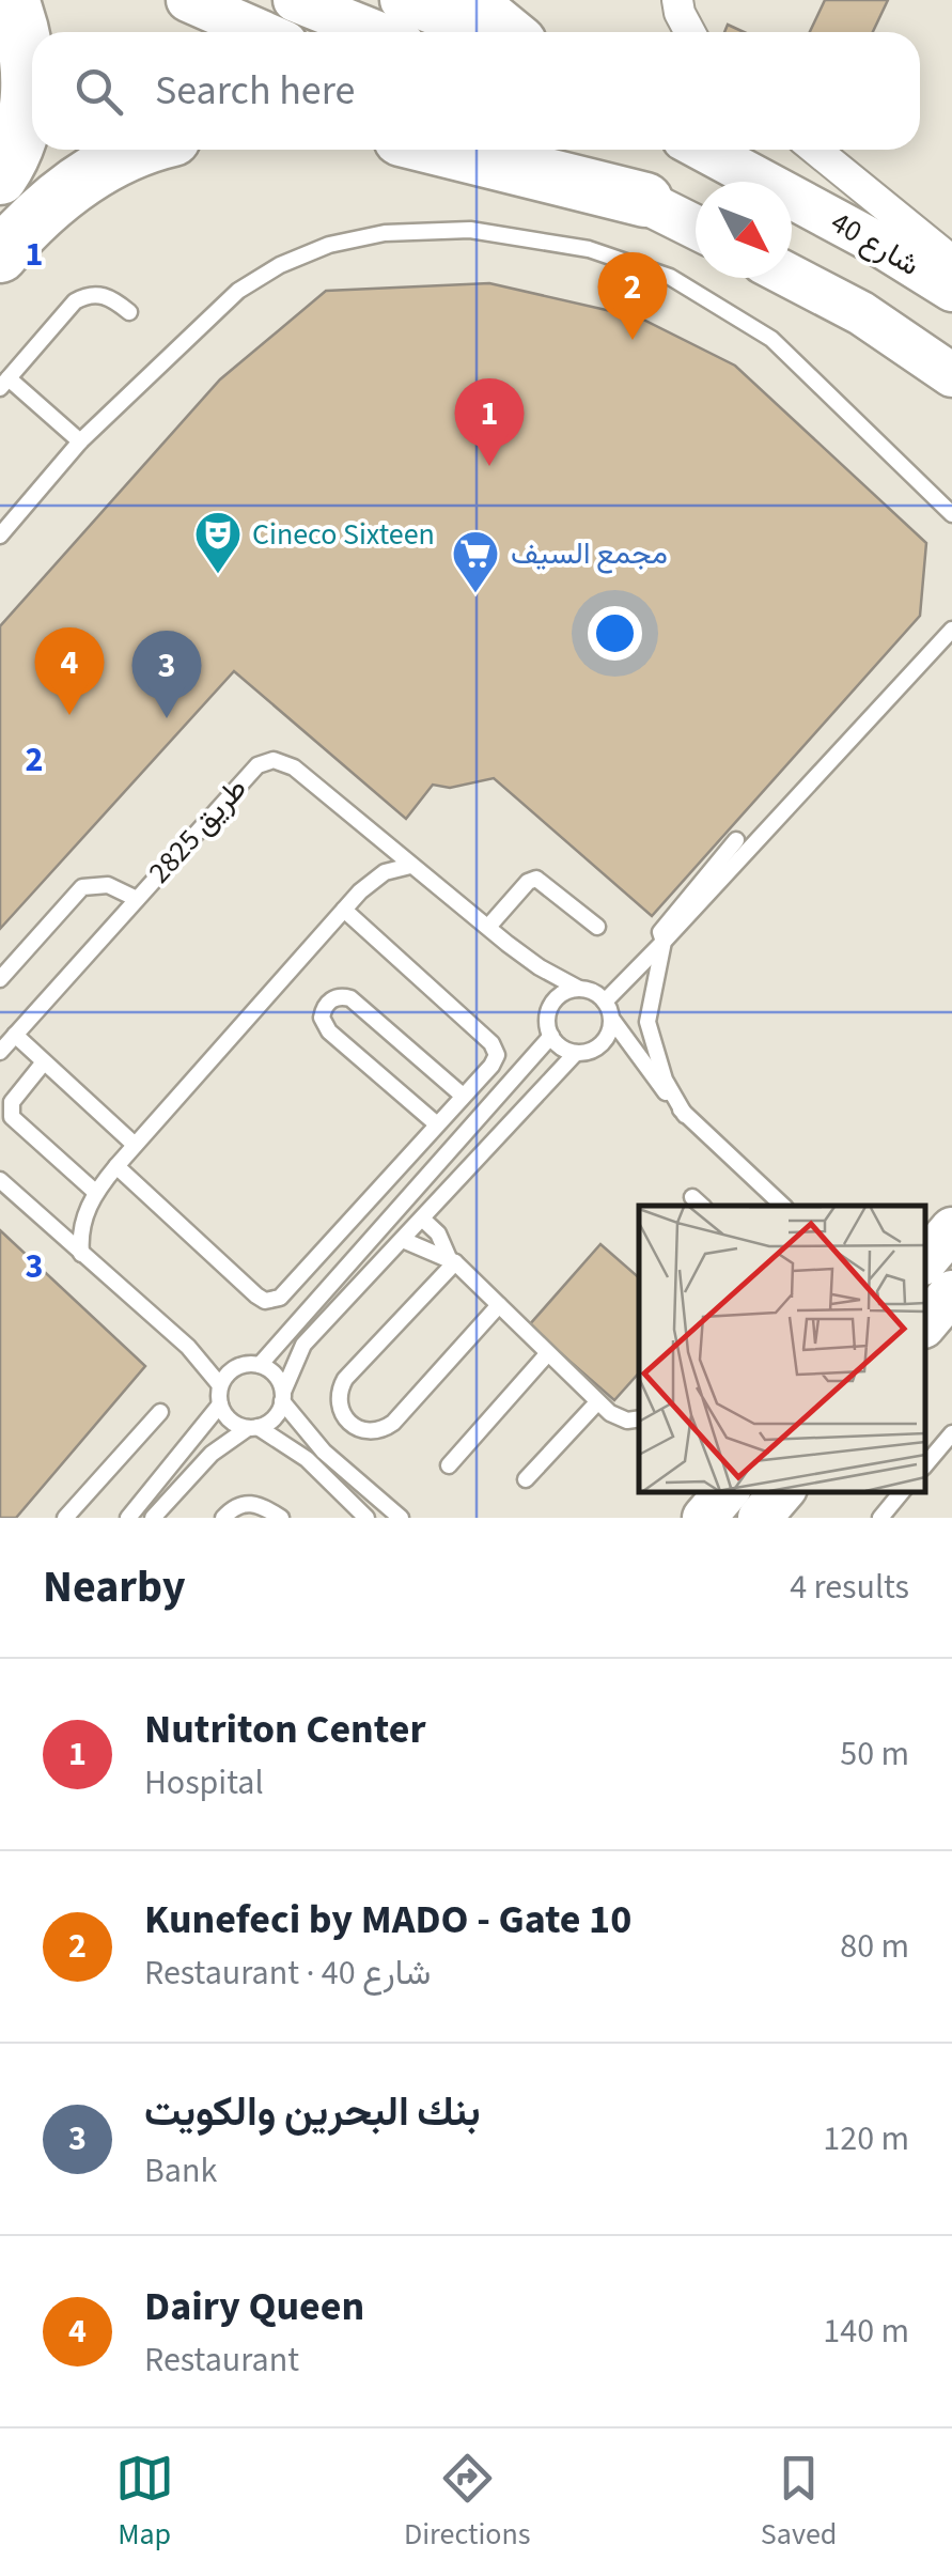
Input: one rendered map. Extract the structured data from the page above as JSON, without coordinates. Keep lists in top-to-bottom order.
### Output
{
  "streets": {
    "main road": ["شارع 40"],
    "lane": ["طريق 2825"]
  },
  "places": {
    "theatre": ["Cineco Sixteen"],
    "supermarket": ["مجمع السيف"]
  },
  "north": "bottom right",
  "page": {
    "search": "Search here",
    "pins": [
      "2",
      "1",
      "4",
      "3"
    ],
    "heading": ["Nearby", "4 results"],
    "list": [
      {
        "mark": "1",
        "name": "Nutriton Center",
        "note": "Hospital",
        "value": "50 m"
      },
      {
        "mark": "2",
        "name": "Kunefeci by MADO - Gate 10",
        "note": "Restaurant · شارع 40",
        "value": "80 m"
      },
      {
        "mark": "3",
        "name": "بنك البحرين والكويت",
        "note": "Bank",
        "value": "120 m"
      },
      {
        "mark": "4",
        "name": "Dairy Queen",
        "note": "Restaurant",
        "value": "140 m"
      }
    ],
    "nav": ["Map", "Directions", "Saved"]
  },
  "grid": {
    "rows": ["1", "2", "3"]
  }
}
